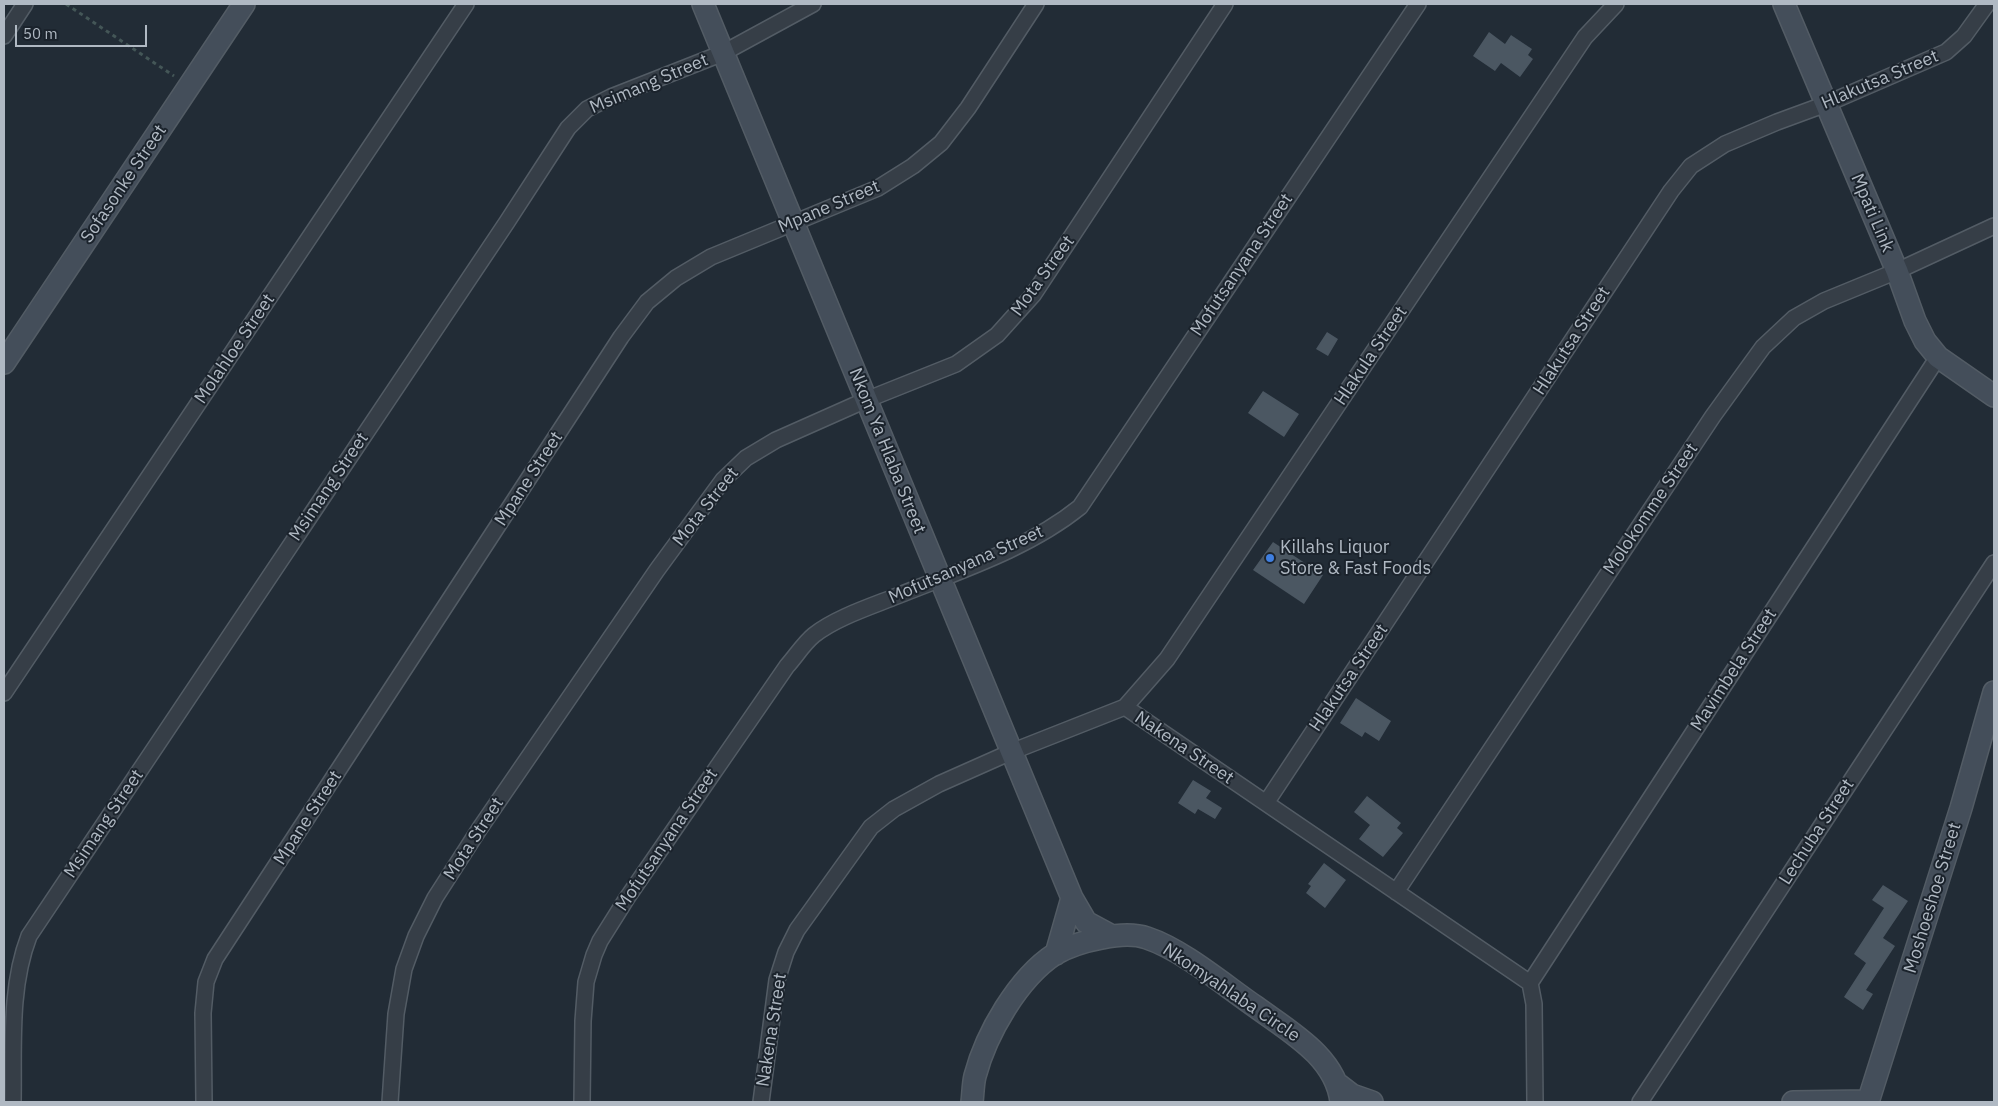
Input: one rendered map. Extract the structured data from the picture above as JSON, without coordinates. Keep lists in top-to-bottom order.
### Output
{
  "streets": {
    "street": [
      "Hlakutsa Street",
      "Msimang Street",
      "Sofasonke Street",
      "Mpane Street",
      "Mpati Link",
      "Mofutsanyana Street",
      "Mota Street",
      "Molahloe Street",
      "Hlakula Street",
      "Nkom Ya Hlaba Street",
      "Molokomme Street",
      "Mavimbela Street",
      "Nakena Street",
      "Lechuba Street",
      "Moshoeshoe Street",
      "Nkomyahlaba Circle"
    ]
  },
  "crossings": [
    ["Hlakutsa Street", "Mpati Link"],
    ["Hlakutsa Street", "Nakena Street"],
    ["Msimang Street", "Nkom Ya Hlaba Street"],
    ["Mpane Street", "Nkom Ya Hlaba Street"],
    ["Mpati Link", "Molokomme Street"],
    ["Mpati Link", "Mavimbela Street"],
    ["Mofutsanyana Street", "Nkom Ya Hlaba Street"],
    ["Mota Street", "Nkom Ya Hlaba Street"],
    ["Hlakula Street", "Nakena Street"],
    ["Nkom Ya Hlaba Street", "Nakena Street"],
    ["Nkom Ya Hlaba Street", "Nkomyahlaba Circle"],
    ["Molokomme Street", "Nakena Street"],
    ["Mavimbela Street", "Nakena Street"]
  ],
  "places": ["Killahs Liquor Store & Fast Foods"],
  "scale_bar": "50 m"
}
